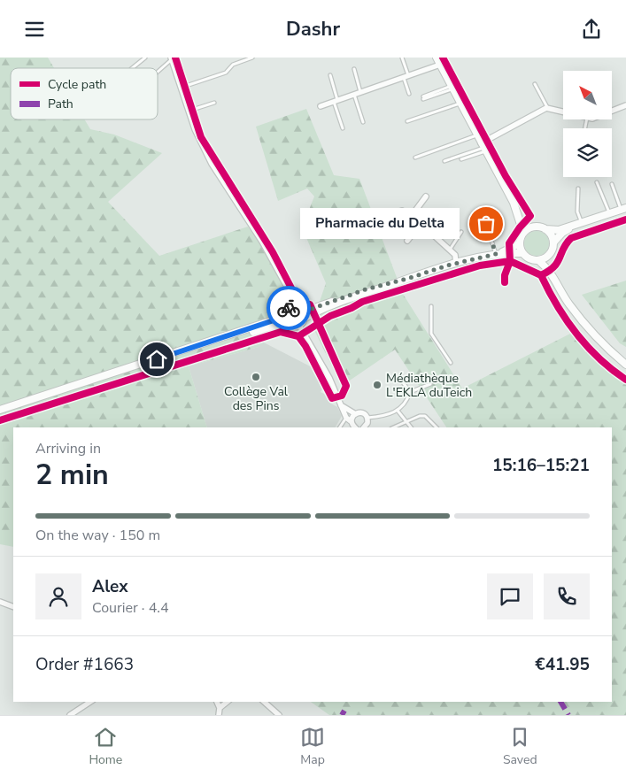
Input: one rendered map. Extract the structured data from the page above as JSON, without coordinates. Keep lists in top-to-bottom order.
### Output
{
  "places": ["Pharmacie du Delta", "Collège Val des Pins", "Médiathèque L'EKLA duTeich"],
  "legend": ["Cycle path", "Path"],
  "north": "top left",
  "page": {
    "header": "Dashr",
    "bubble": "Pharmacie du Delta",
    "heading": ["2 min", "Arriving in", "15:16–15:21"],
    "panel": [
      "Alex",
      "Courier · 4.4",
      "Order #1663",
      "€41.95"
    ],
    "bar": "On the way · 150 m",
    "tabs": ["Home", "Map", "Saved"]
  }
}
